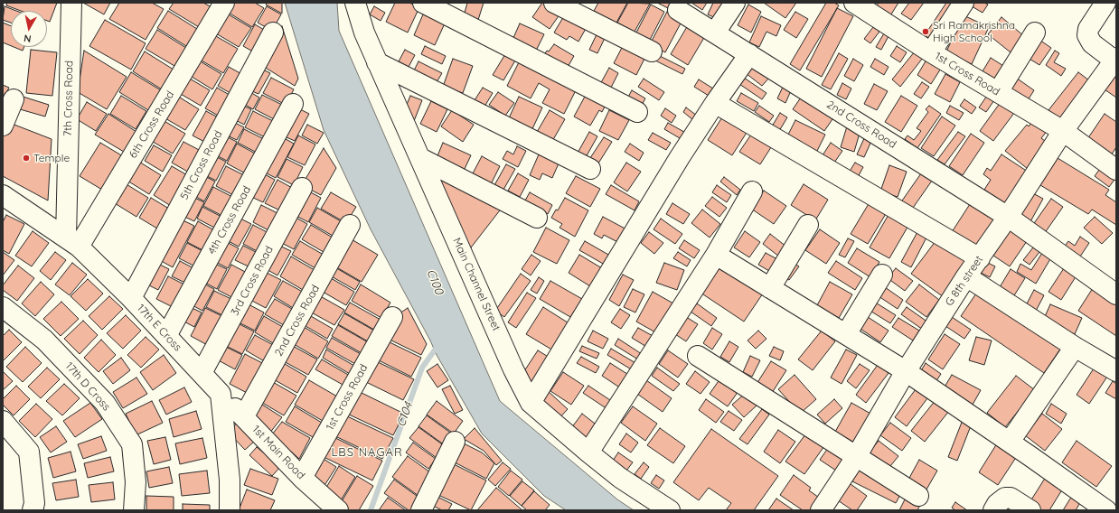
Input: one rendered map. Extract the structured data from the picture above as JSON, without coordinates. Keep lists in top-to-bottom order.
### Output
{
  "streets": {
    "street": [
      "1st Cross Road",
      "7th Cross Road",
      "6th Cross Road",
      "2nd Cross Road",
      "5th Cross Road",
      "4th Cross Road",
      "3rd Cross Road",
      "G 8th street",
      "Main Channel Street",
      "17th E Cross",
      "17th D Cross",
      "1st Main Road"
    ]
  },
  "crossings": [
    ["1st Cross Road", "G 8th street"],
    ["1st Cross Road", "1st Main Road"],
    ["7th Cross Road", "6th Cross Road"],
    ["7th Cross Road", "17th E Cross"],
    ["6th Cross Road", "17th E Cross"],
    ["2nd Cross Road", "G 8th street"],
    ["2nd Cross Road", "1st Main Road"],
    ["5th Cross Road", "17th E Cross"],
    ["4th Cross Road", "17th E Cross"],
    ["3rd Cross Road", "17th E Cross"],
    ["17th E Cross", "1st Main Road"]
  ],
  "districts": ["LBS NAGAR"],
  "water": ["C100", "C104"],
  "places": ["Sri Ramakrishna High School", "Temple"],
  "north": "bottom"
}
